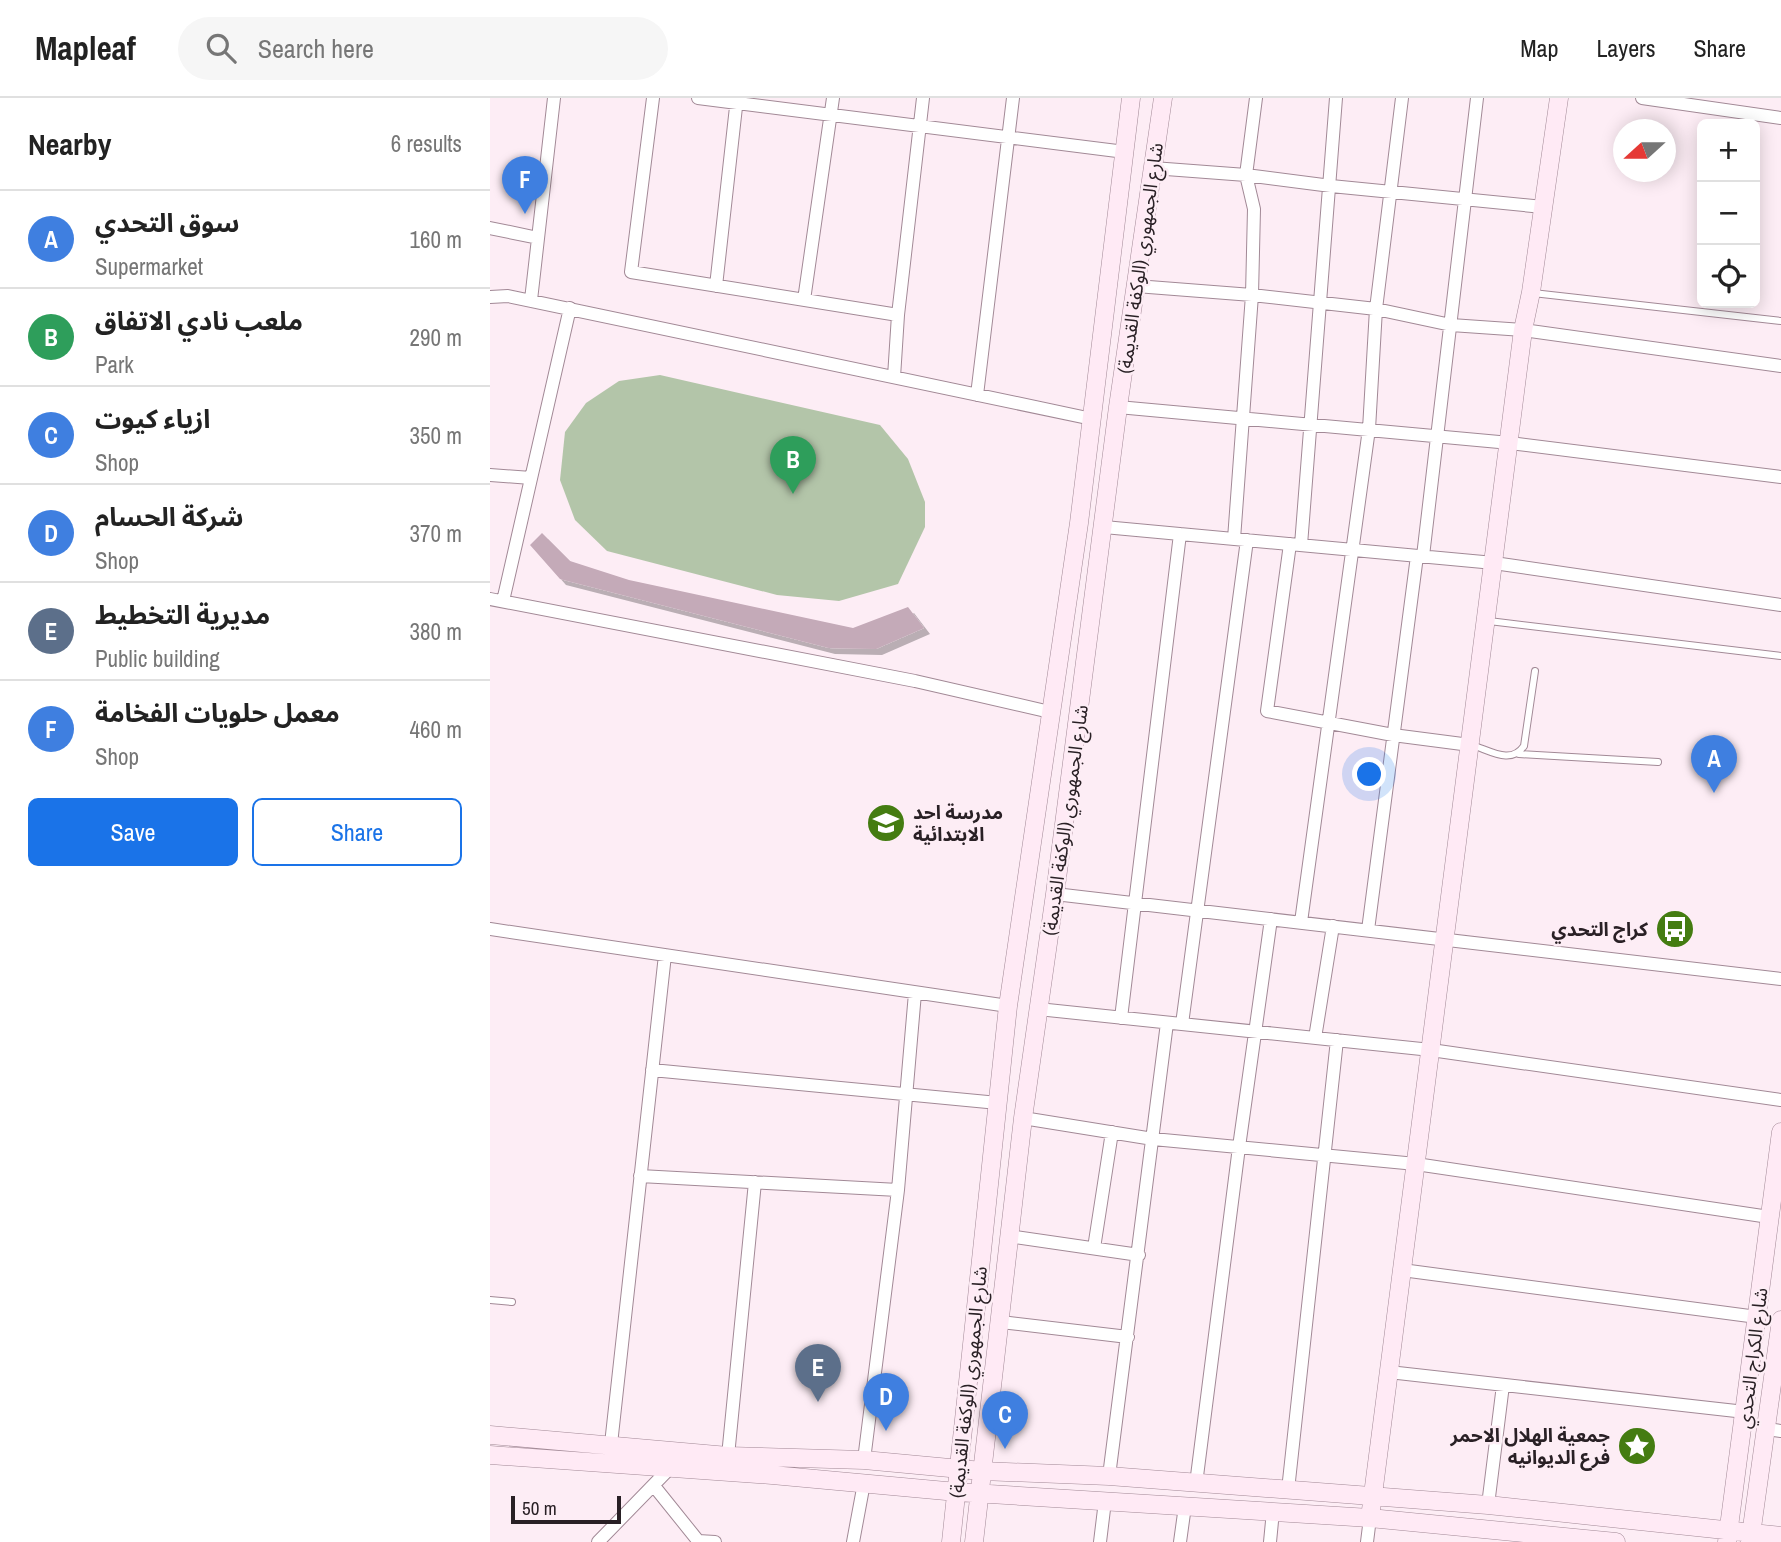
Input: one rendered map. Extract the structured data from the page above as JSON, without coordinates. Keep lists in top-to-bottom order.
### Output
{
  "streets": {
    "main road": ["شارع الجمهوري (الوكفة القديمة)", "شارع الكراج التحدي"]
  },
  "places": {
    "school or university": ["مدرسة احد الابتدائية"],
    "bus stop": ["كراج التحدي"],
    "place": ["جمعية الهلال الاحمر فرع الديوانيه"]
  },
  "scale_bar": "50 m",
  "north": "left",
  "page": {
    "header": "Mapleaf",
    "search": "Search here",
    "nav": ["Map", "Layers", "Share"],
    "heading": ["Nearby", "6 results"],
    "map_buttons": ["+", "−"],
    "pins": [
      "F",
      "B",
      "A",
      "E",
      "D",
      "C"
    ],
    "list": [
      {
        "mark": "A",
        "name": "سوق التحدي",
        "note": "Supermarket",
        "value": "160 m"
      },
      {
        "mark": "B",
        "name": "ملعب نادي الاتفاق",
        "note": "Park",
        "value": "290 m"
      },
      {
        "mark": "C",
        "name": "ازياء كيوت",
        "note": "Shop",
        "value": "350 m"
      },
      {
        "mark": "D",
        "name": "شركة الحسام",
        "note": "Shop",
        "value": "370 m"
      },
      {
        "mark": "E",
        "name": "مديرية التخطيط",
        "note": "Public building",
        "value": "380 m"
      },
      {
        "mark": "F",
        "name": "معمل حلويات الفخامة",
        "note": "Shop",
        "value": "460 m"
      }
    ],
    "buttons": ["Save", "Share"],
    "scale": "50 m"
  }
}
